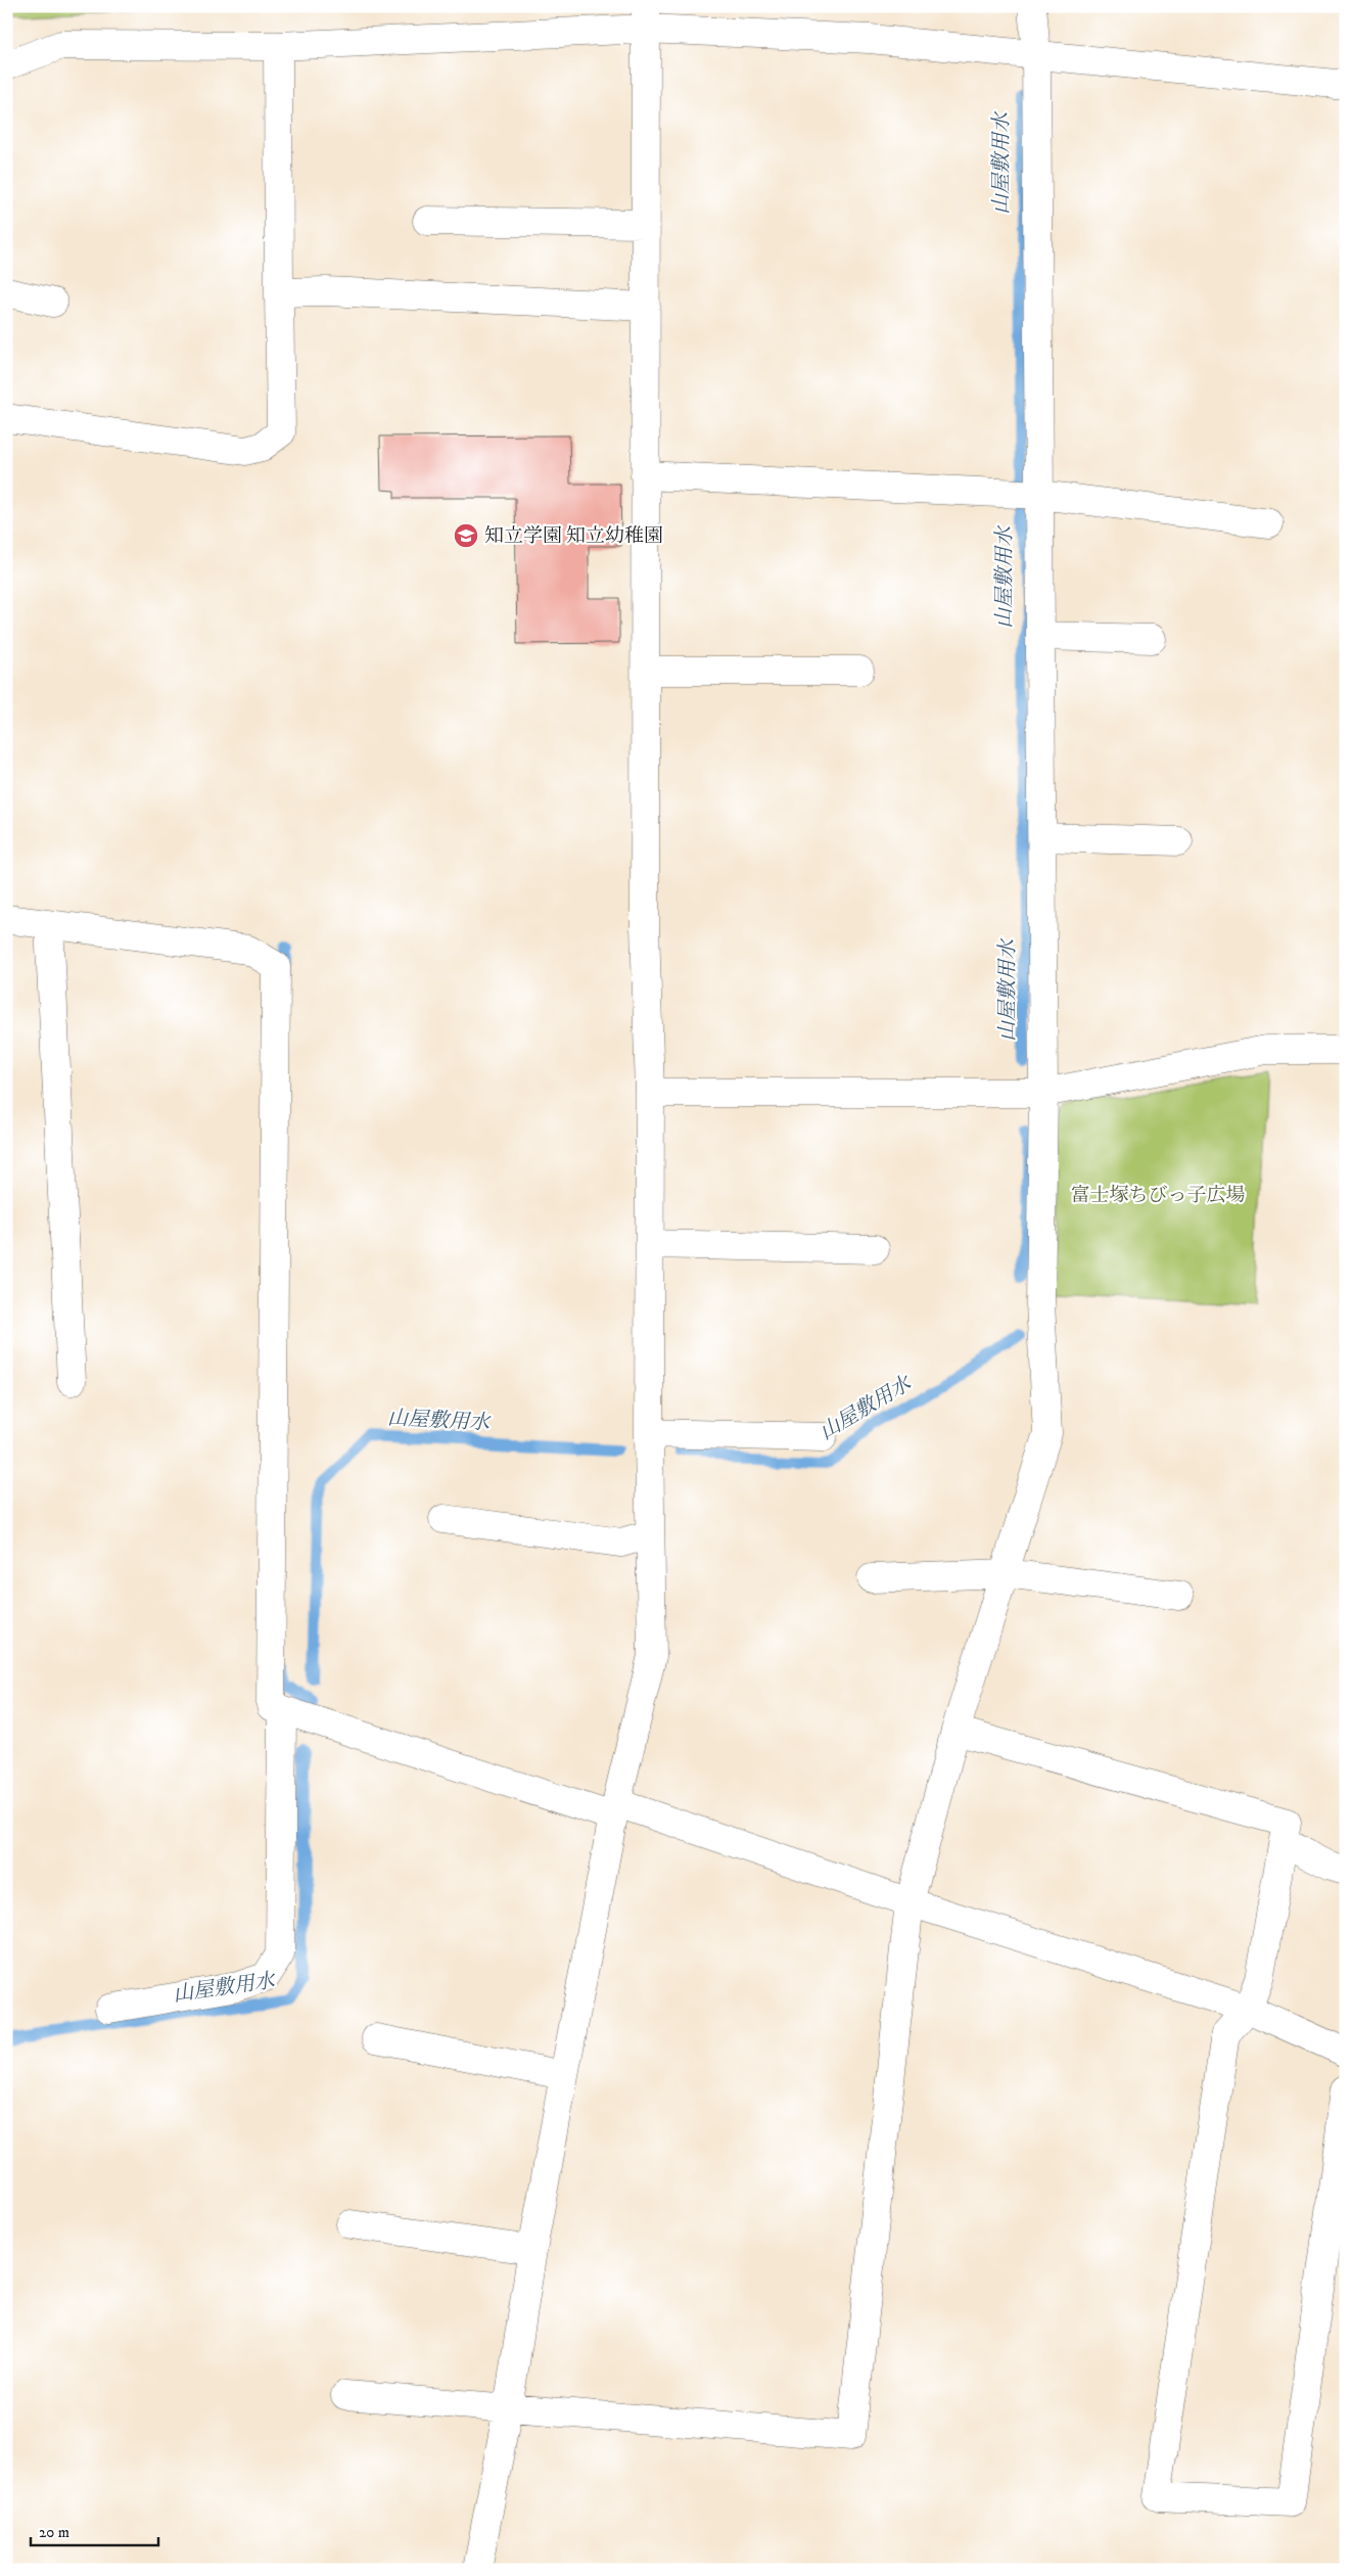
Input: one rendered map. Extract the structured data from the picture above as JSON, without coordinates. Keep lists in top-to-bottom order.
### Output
{
  "water": ["山屋敷用水"],
  "parks": ["富士塚ちびっ子広場"],
  "places": {
    "school or university": ["知立学園 知立幼稚園"]
  },
  "scale_bar": "20 m"
}
